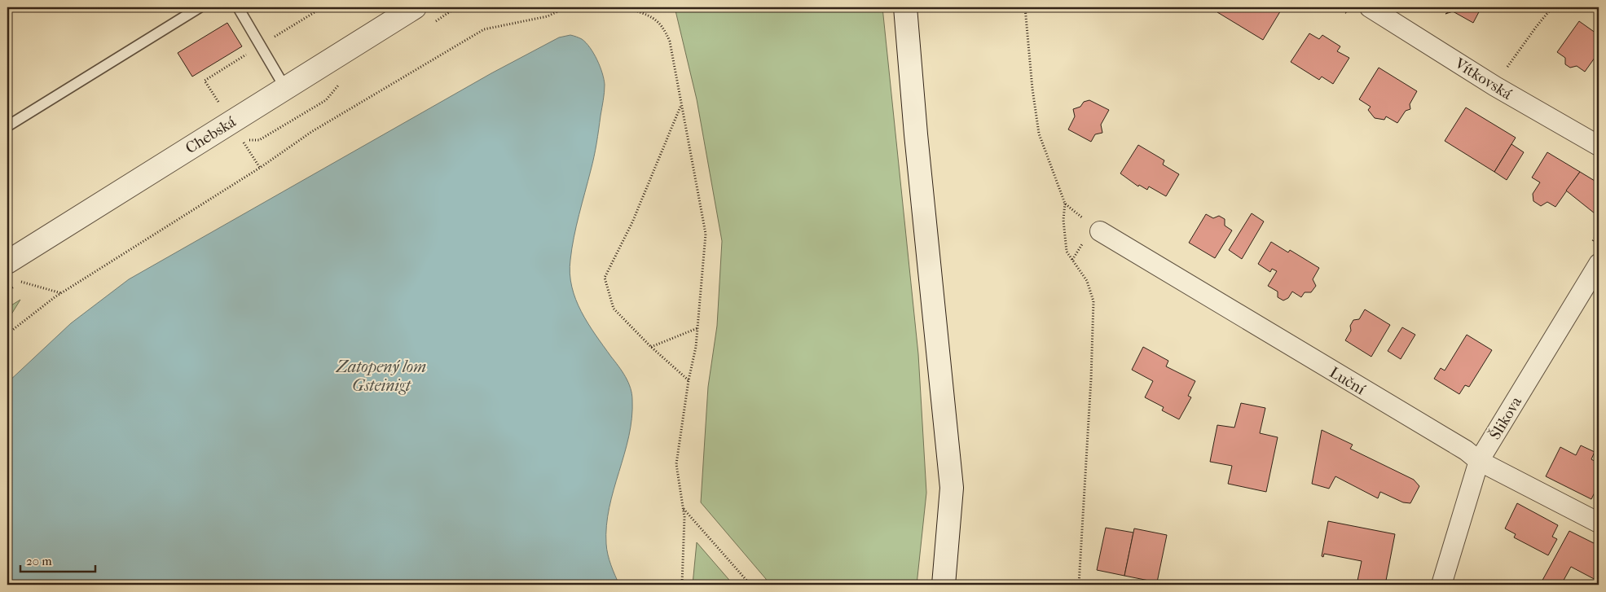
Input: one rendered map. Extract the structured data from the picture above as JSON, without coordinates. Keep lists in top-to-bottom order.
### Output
{
  "streets": {
    "main road": ["Chebská"],
    "street": ["Vítkovská", "Luční", "Šlikova"]
  },
  "crossings": [
    ["Luční", "Šlikova"]
  ],
  "water": ["Zatopený lom Gsteinigt"],
  "scale_bar": "20 m"
}
